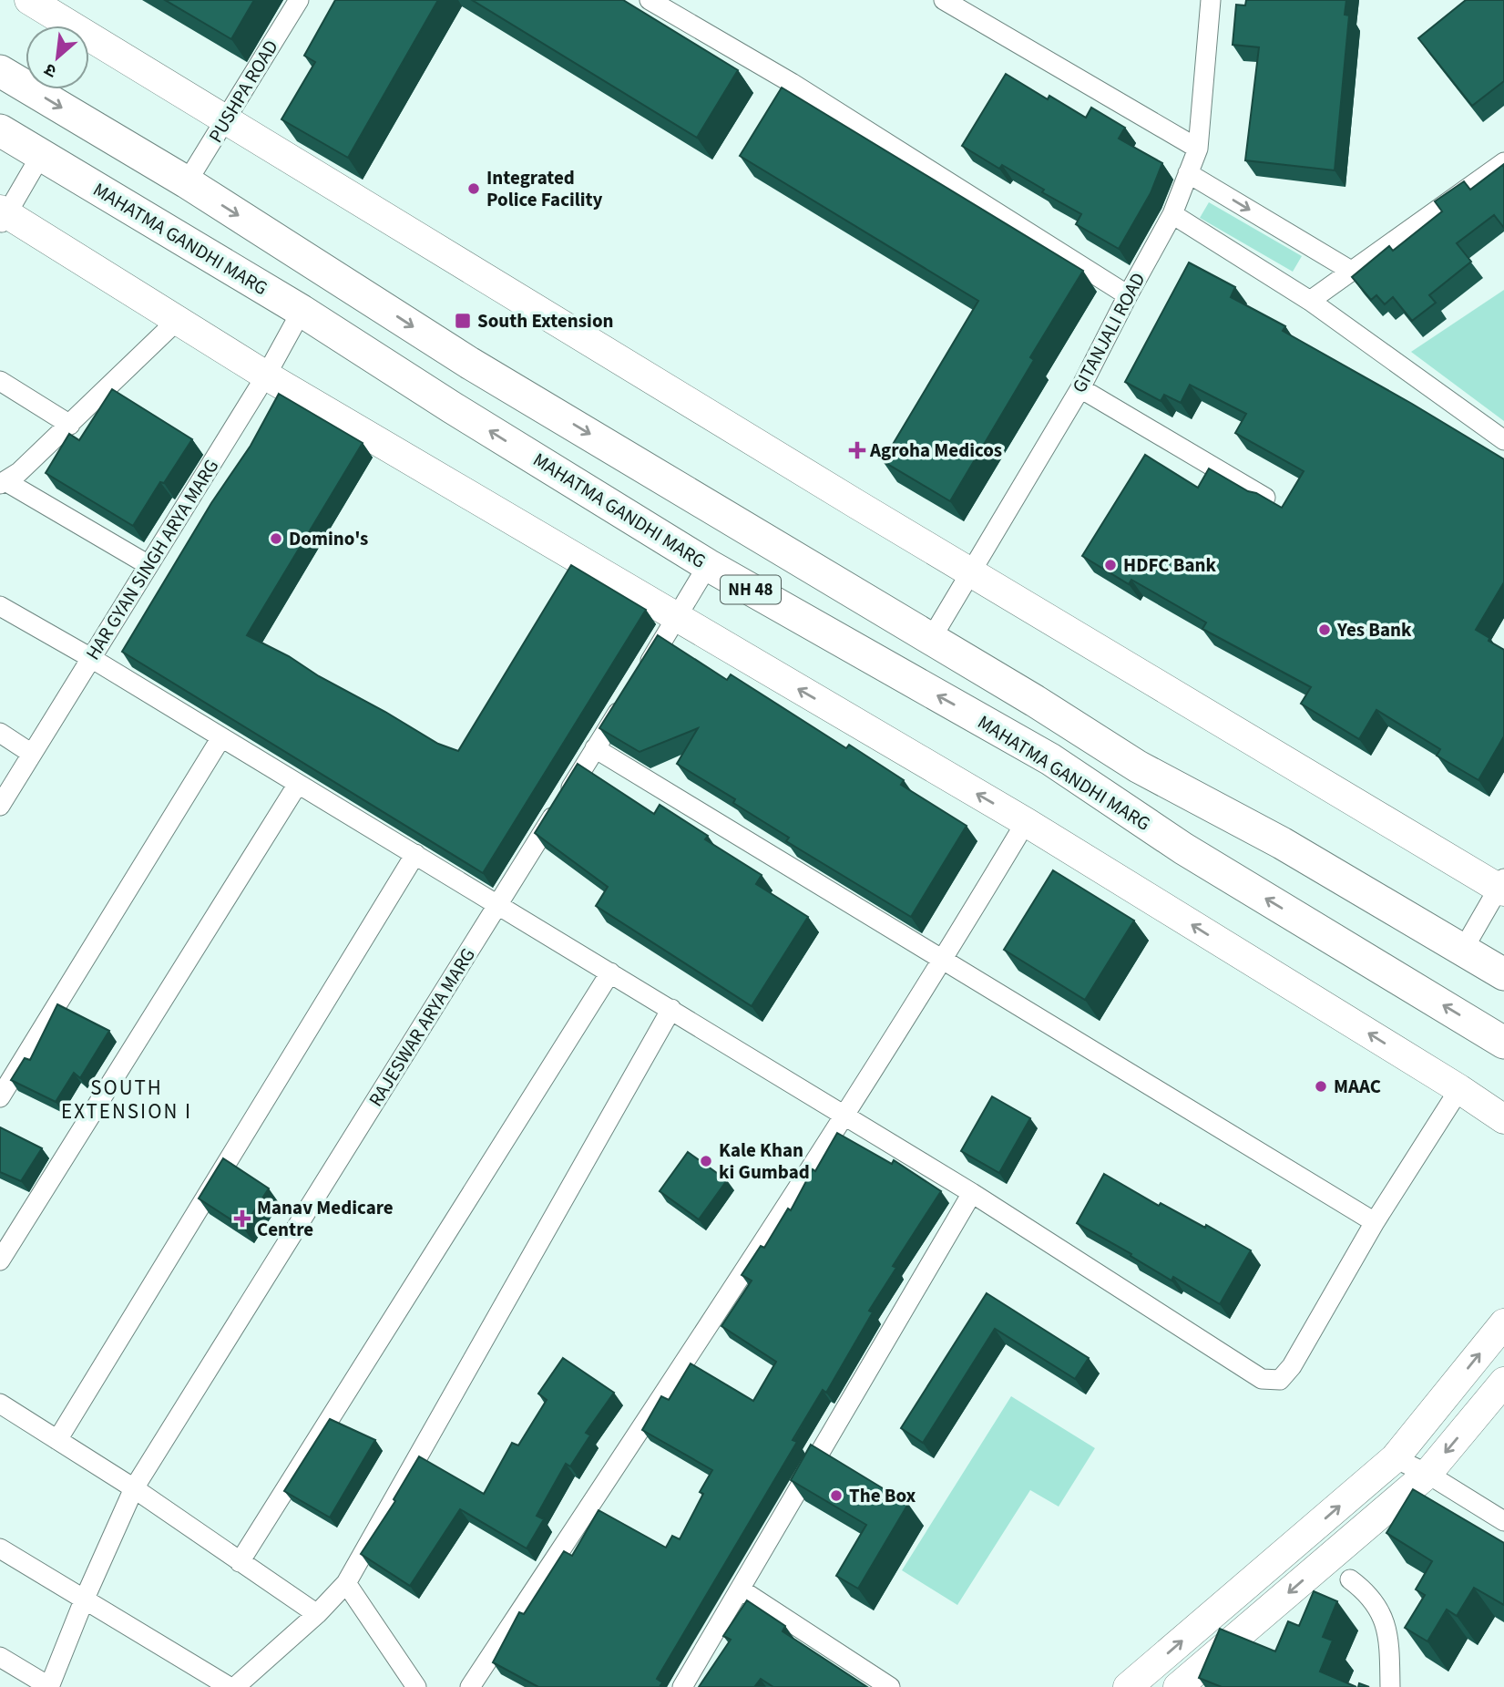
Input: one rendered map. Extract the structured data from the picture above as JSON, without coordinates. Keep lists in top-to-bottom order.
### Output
{
  "streets": {
    "main road": ["MAHATMA GANDHI MARG", "NH 48"],
    "street": [
      "PUSHPA ROAD",
      "GITANJALI ROAD",
      "HAR GYAN SINGH ARYA MARG",
      "RAJESWAR ARYA MARG"
    ]
  },
  "crossings": [
    ["PUSHPA ROAD", "NH 48"],
    ["MAHATMA GANDHI MARG", "HAR GYAN SINGH ARYA MARG"],
    ["GITANJALI ROAD", "NH 48"]
  ],
  "districts": ["SOUTH EXTENSION I"],
  "places": {
    "other": [
      "Integrated Police Facility",
      "Domino's",
      "HDFC Bank",
      "Yes Bank",
      "MAAC",
      "Kale Khan ki Gumbad",
      "The Box"
    ],
    "transit": ["South Extension"],
    "health": ["Agroha Medicos", "Manav Medicare Centre"]
  },
  "north": "bottom left"
}
